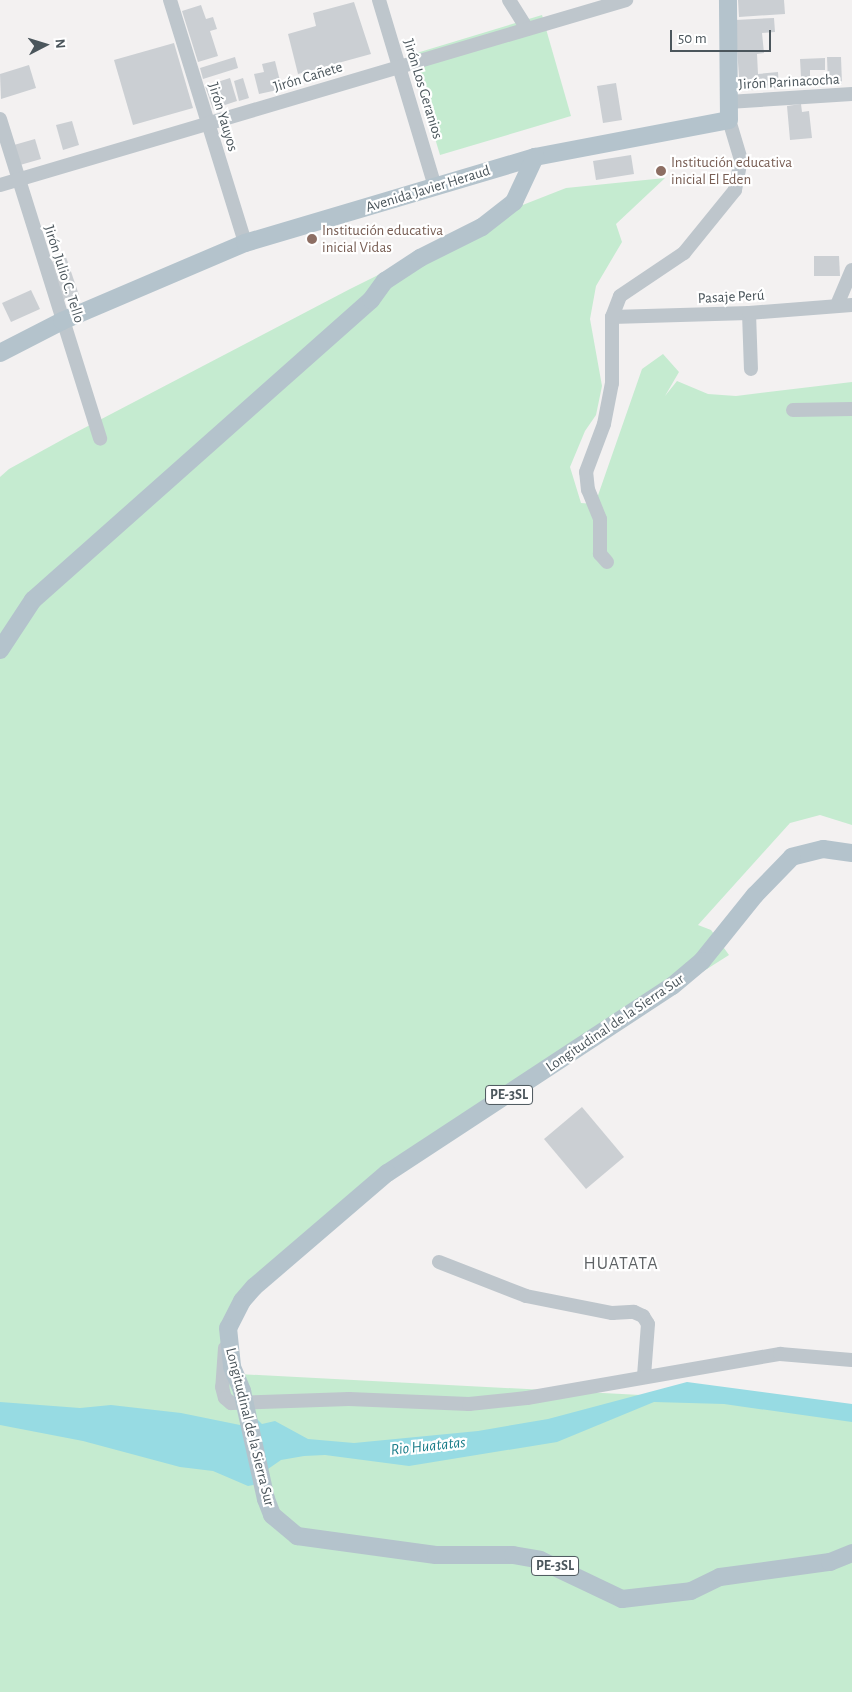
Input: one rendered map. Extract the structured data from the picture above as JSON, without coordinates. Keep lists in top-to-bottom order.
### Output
{
  "streets": {
    "main road": ["Avenida Javier Heraud", "Longitudinal de la Sierra Sur", "PE-3SL"],
    "street": [
      "Jirón Cañete",
      "Jirón Parinacocha",
      "Jirón Los Geranios",
      "Jirón Yauyos",
      "Jirón Julio C. Tello",
      "Pasaje Perú"
    ]
  },
  "crossings": [
    ["Jirón Cañete", "Jirón Los Geranios"],
    ["Jirón Cañete", "Jirón Yauyos"],
    ["Jirón Cañete", "Jirón Julio C. Tello"],
    ["Jirón Los Geranios", "Avenida Javier Heraud"],
    ["Jirón Yauyos", "Avenida Javier Heraud"],
    ["Avenida Javier Heraud", "Jirón Julio C. Tello"]
  ],
  "districts": ["HUATATA"],
  "water": ["Rio Huatatas"],
  "places": ["Institución educativa inicial El Eden", "Institución educativa inicial Vidas"],
  "scale_bar": "50 m",
  "north": "right"
}
